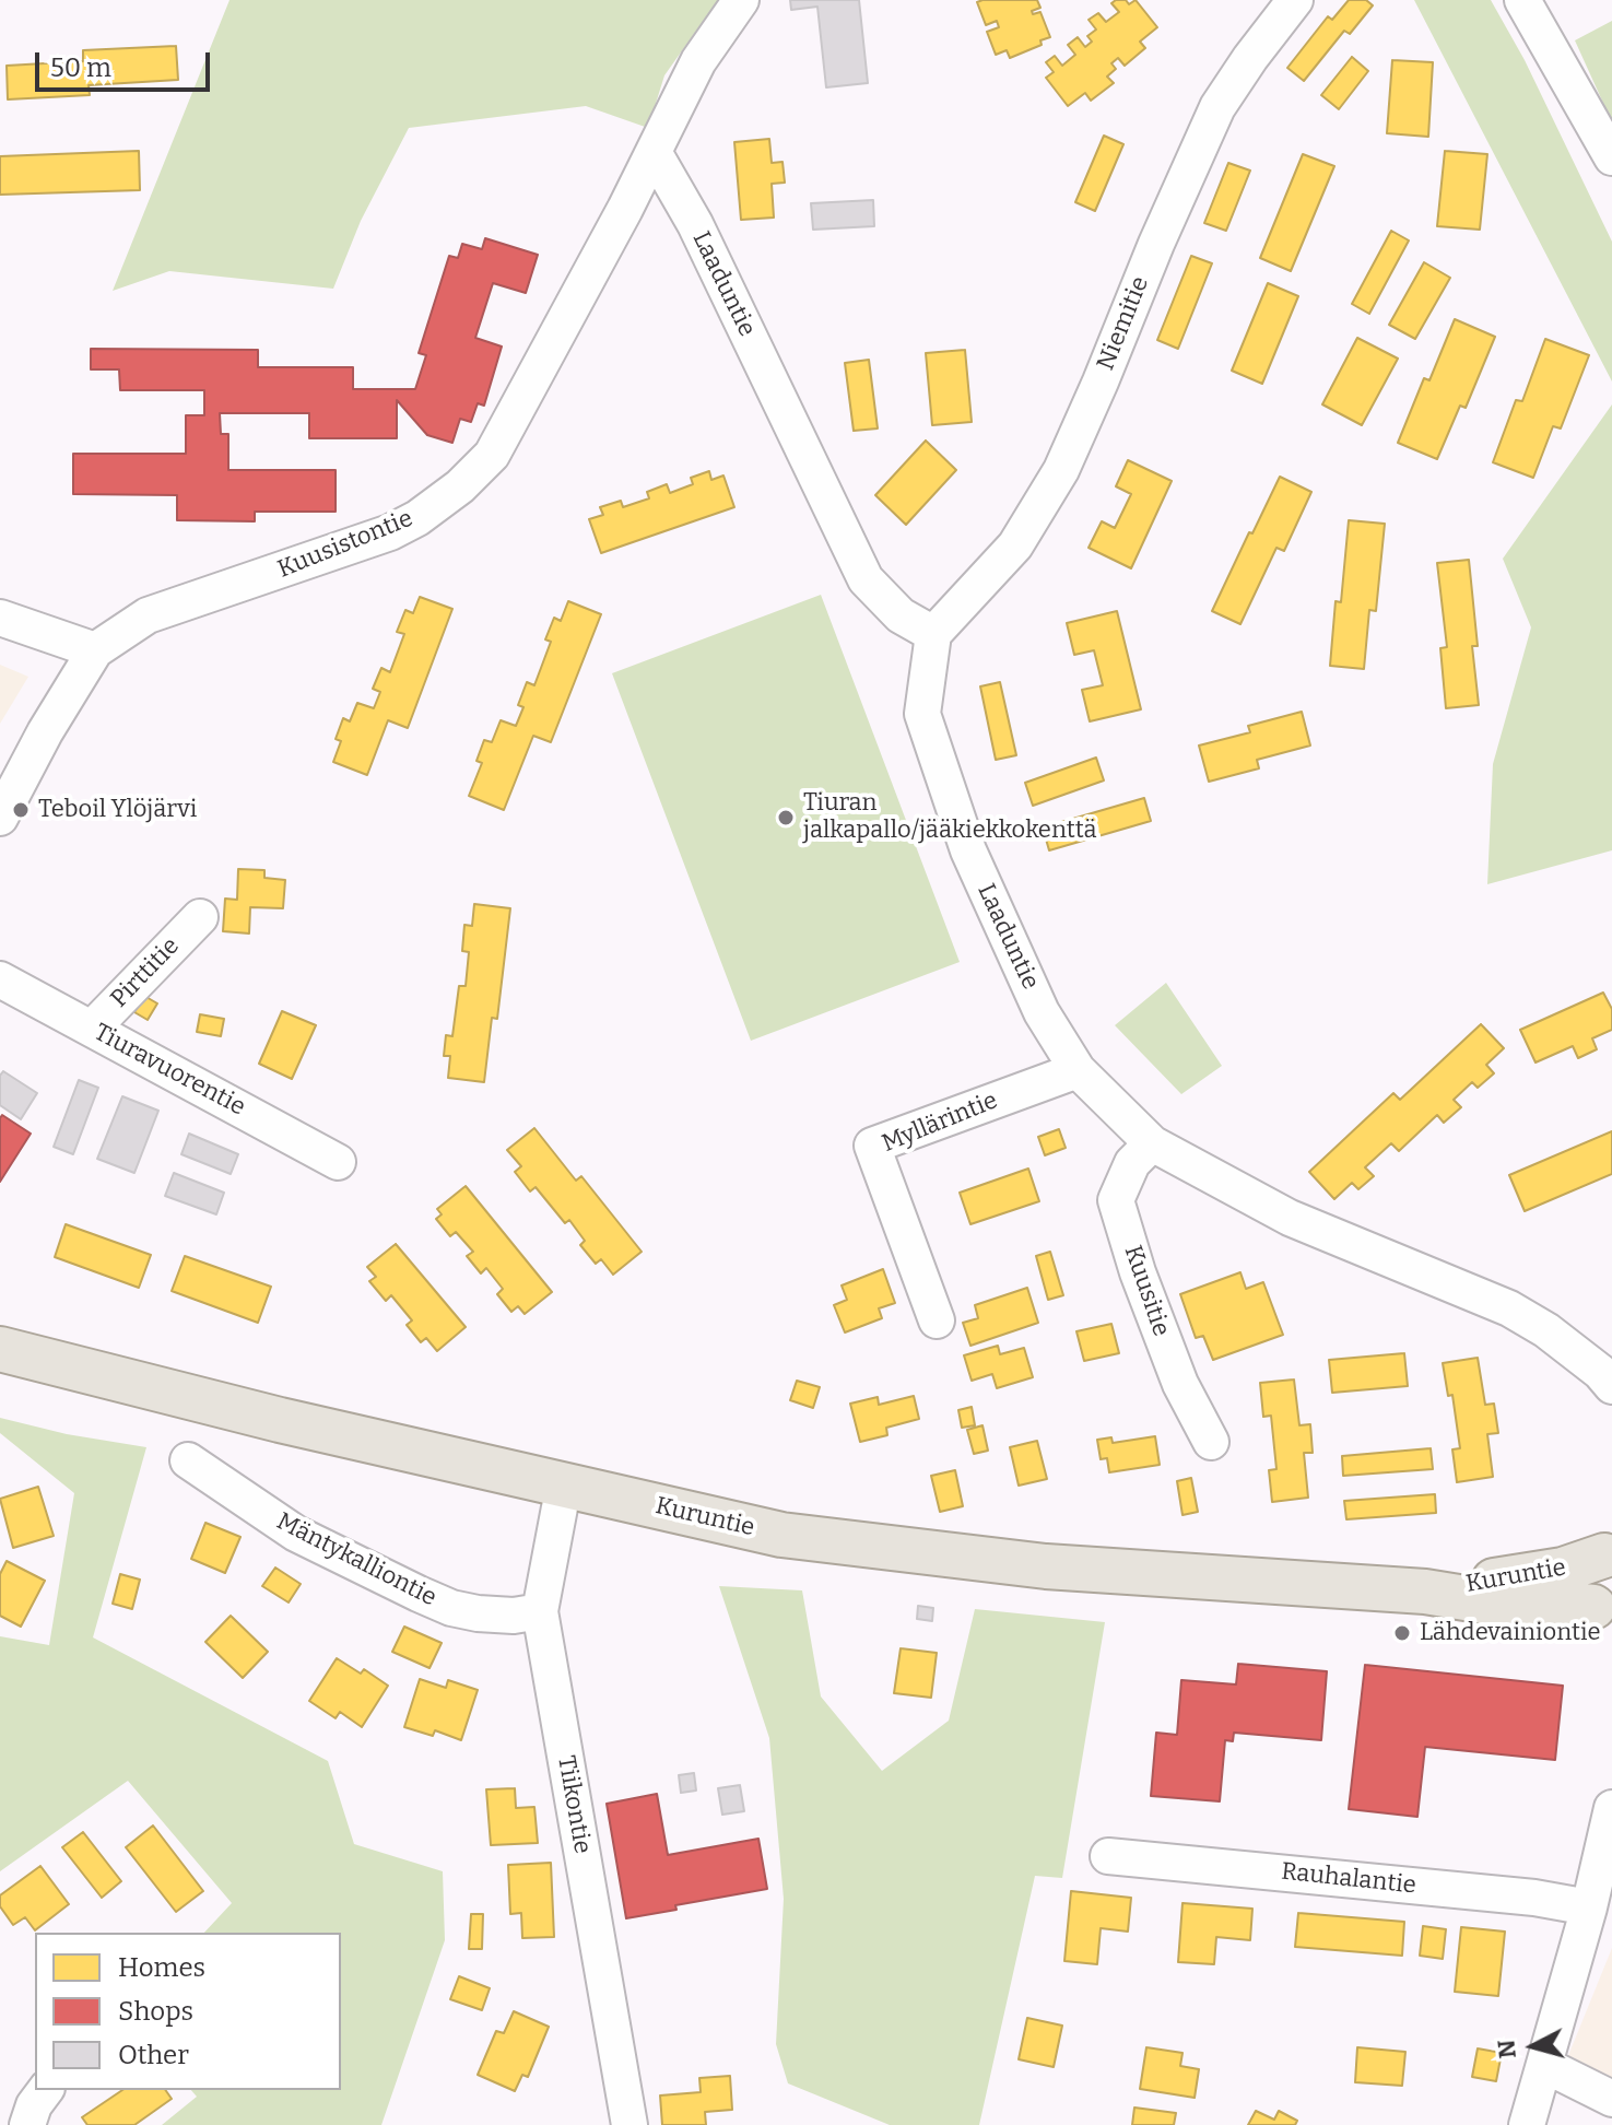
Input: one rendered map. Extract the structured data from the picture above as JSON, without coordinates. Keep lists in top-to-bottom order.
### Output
{
  "streets": {
    "main road": ["Kuruntie"],
    "street": [
      "Laaduntie",
      "Niemitie",
      "Kuusistontie",
      "Pirttitie",
      "Tiuravuorentie",
      "Myllärintie",
      "Kuusitie",
      "Mäntykalliontie",
      "Tiikontie",
      "Rauhalantie"
    ]
  },
  "crossings": [
    ["Laaduntie", "Niemitie"],
    ["Laaduntie", "Kuusistontie"],
    ["Laaduntie", "Myllärintie"],
    ["Laaduntie", "Kuusitie"],
    ["Pirttitie", "Tiuravuorentie"],
    ["Kuruntie", "Tiikontie"],
    ["Mäntykalliontie", "Tiikontie"]
  ],
  "places": ["Teboil Ylöjärvi", "Tiuran jalkapallo/jääkiekkokenttä", "Lähdevainiontie"],
  "legend": ["Homes", "Shops", "Other"],
  "scale_bar": "50 m",
  "north": "left"
}
